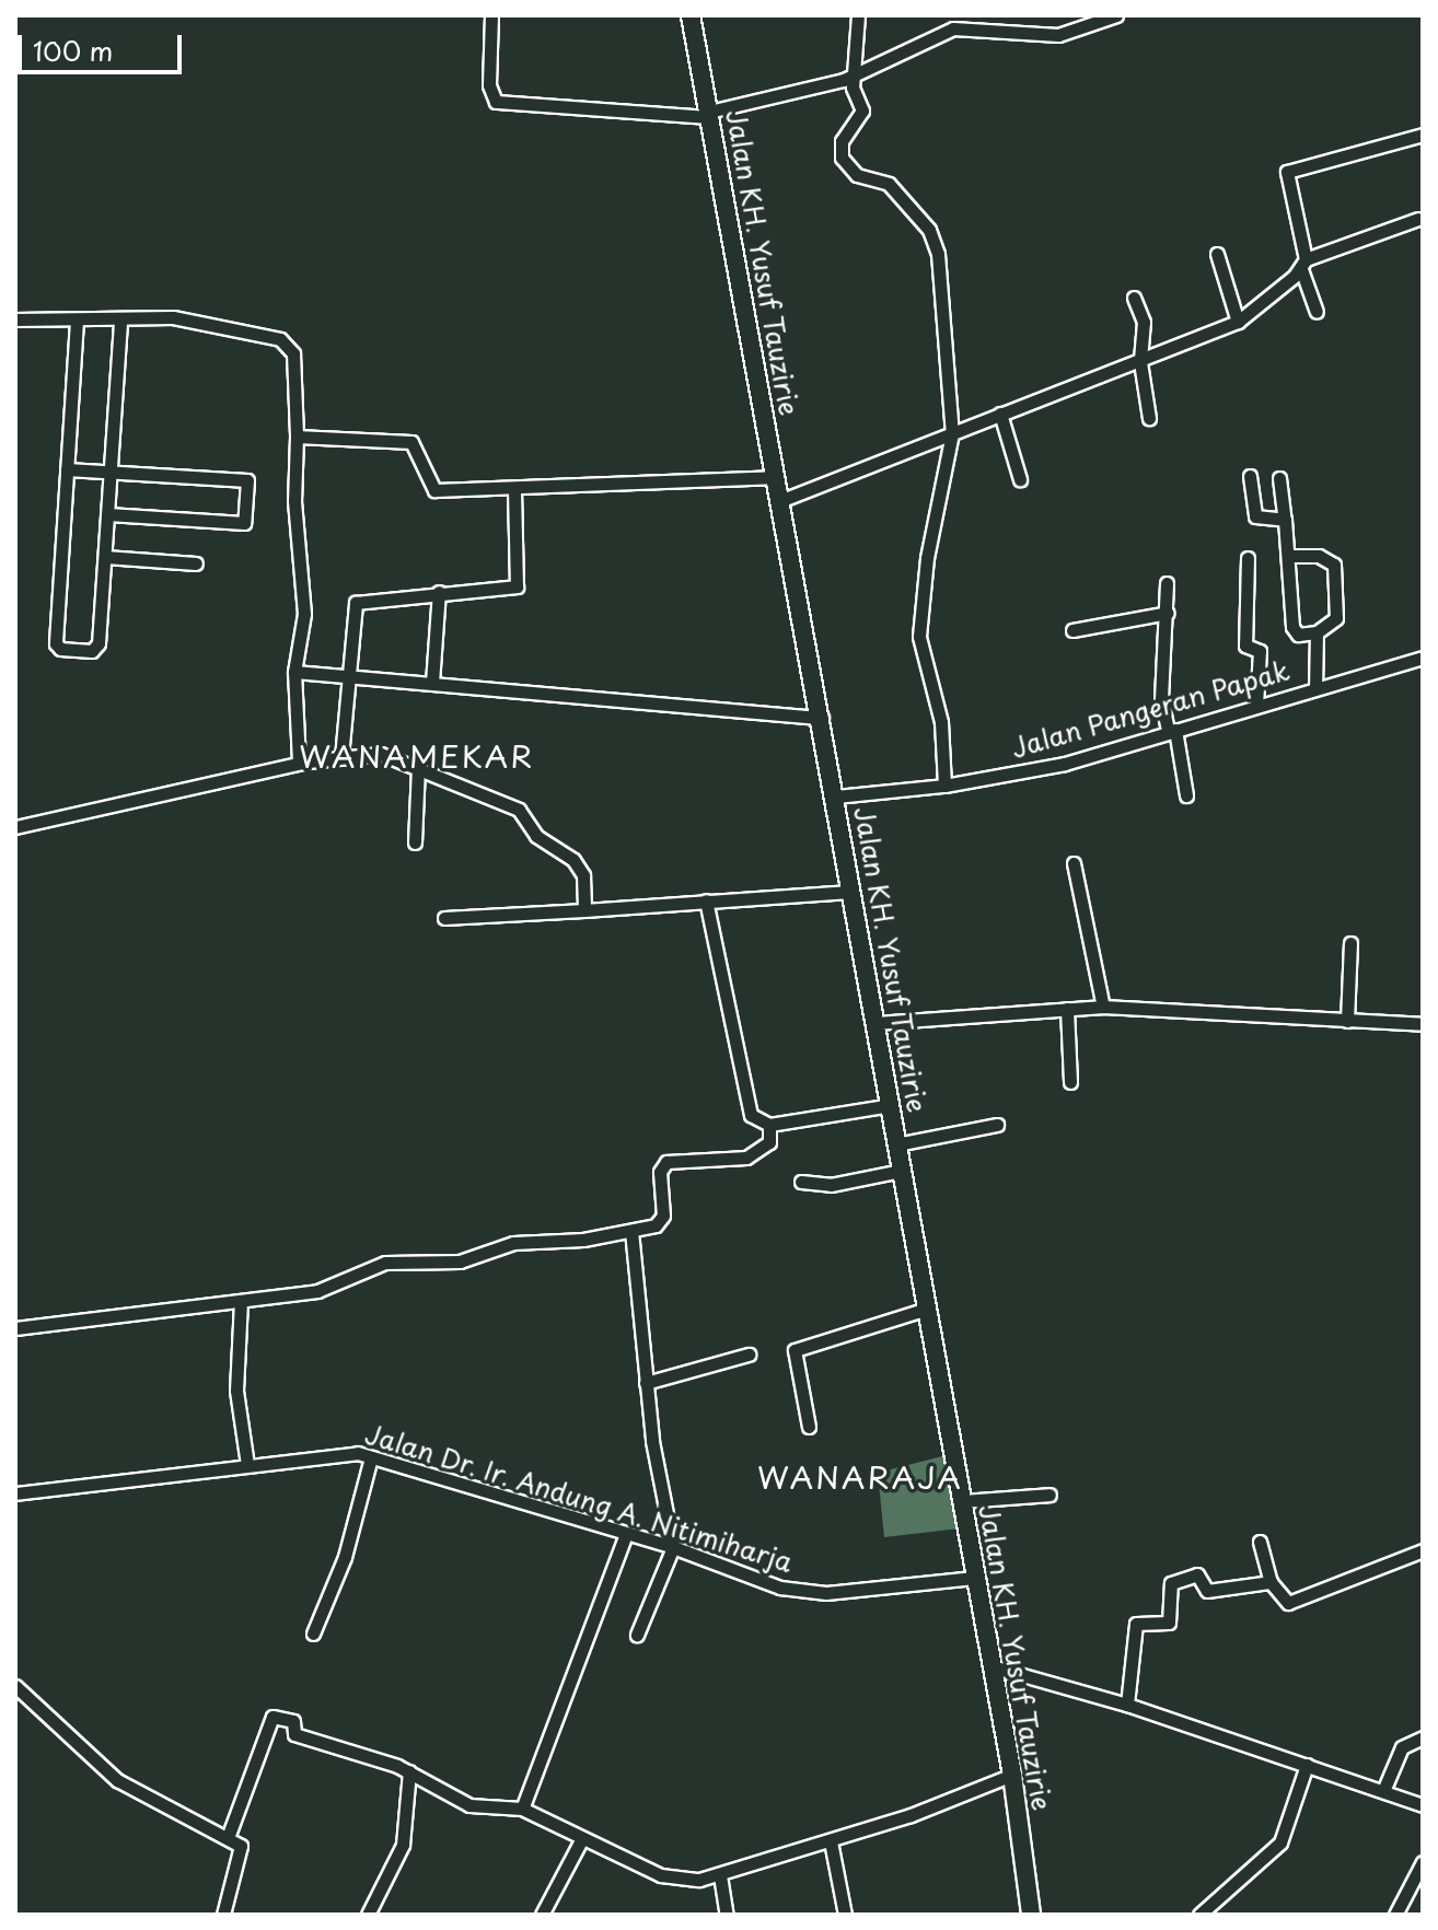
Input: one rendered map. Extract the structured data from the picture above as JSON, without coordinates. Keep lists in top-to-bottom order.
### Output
{
  "streets": {
    "main road": ["Jalan KH. Yusuf Tauzirie"],
    "street": ["Jalan Pangeran Papak", "Jalan Dr. Ir. Andung A. Nitimiharja"]
  },
  "crossings": [
    ["Jalan KH. Yusuf Tauzirie", "Jalan Pangeran Papak"],
    ["Jalan KH. Yusuf Tauzirie", "Jalan Dr. Ir. Andung A. Nitimiharja"]
  ],
  "districts": ["WANAMEKAR", "WANARAJA"],
  "scale_bar": "100 m"
}
